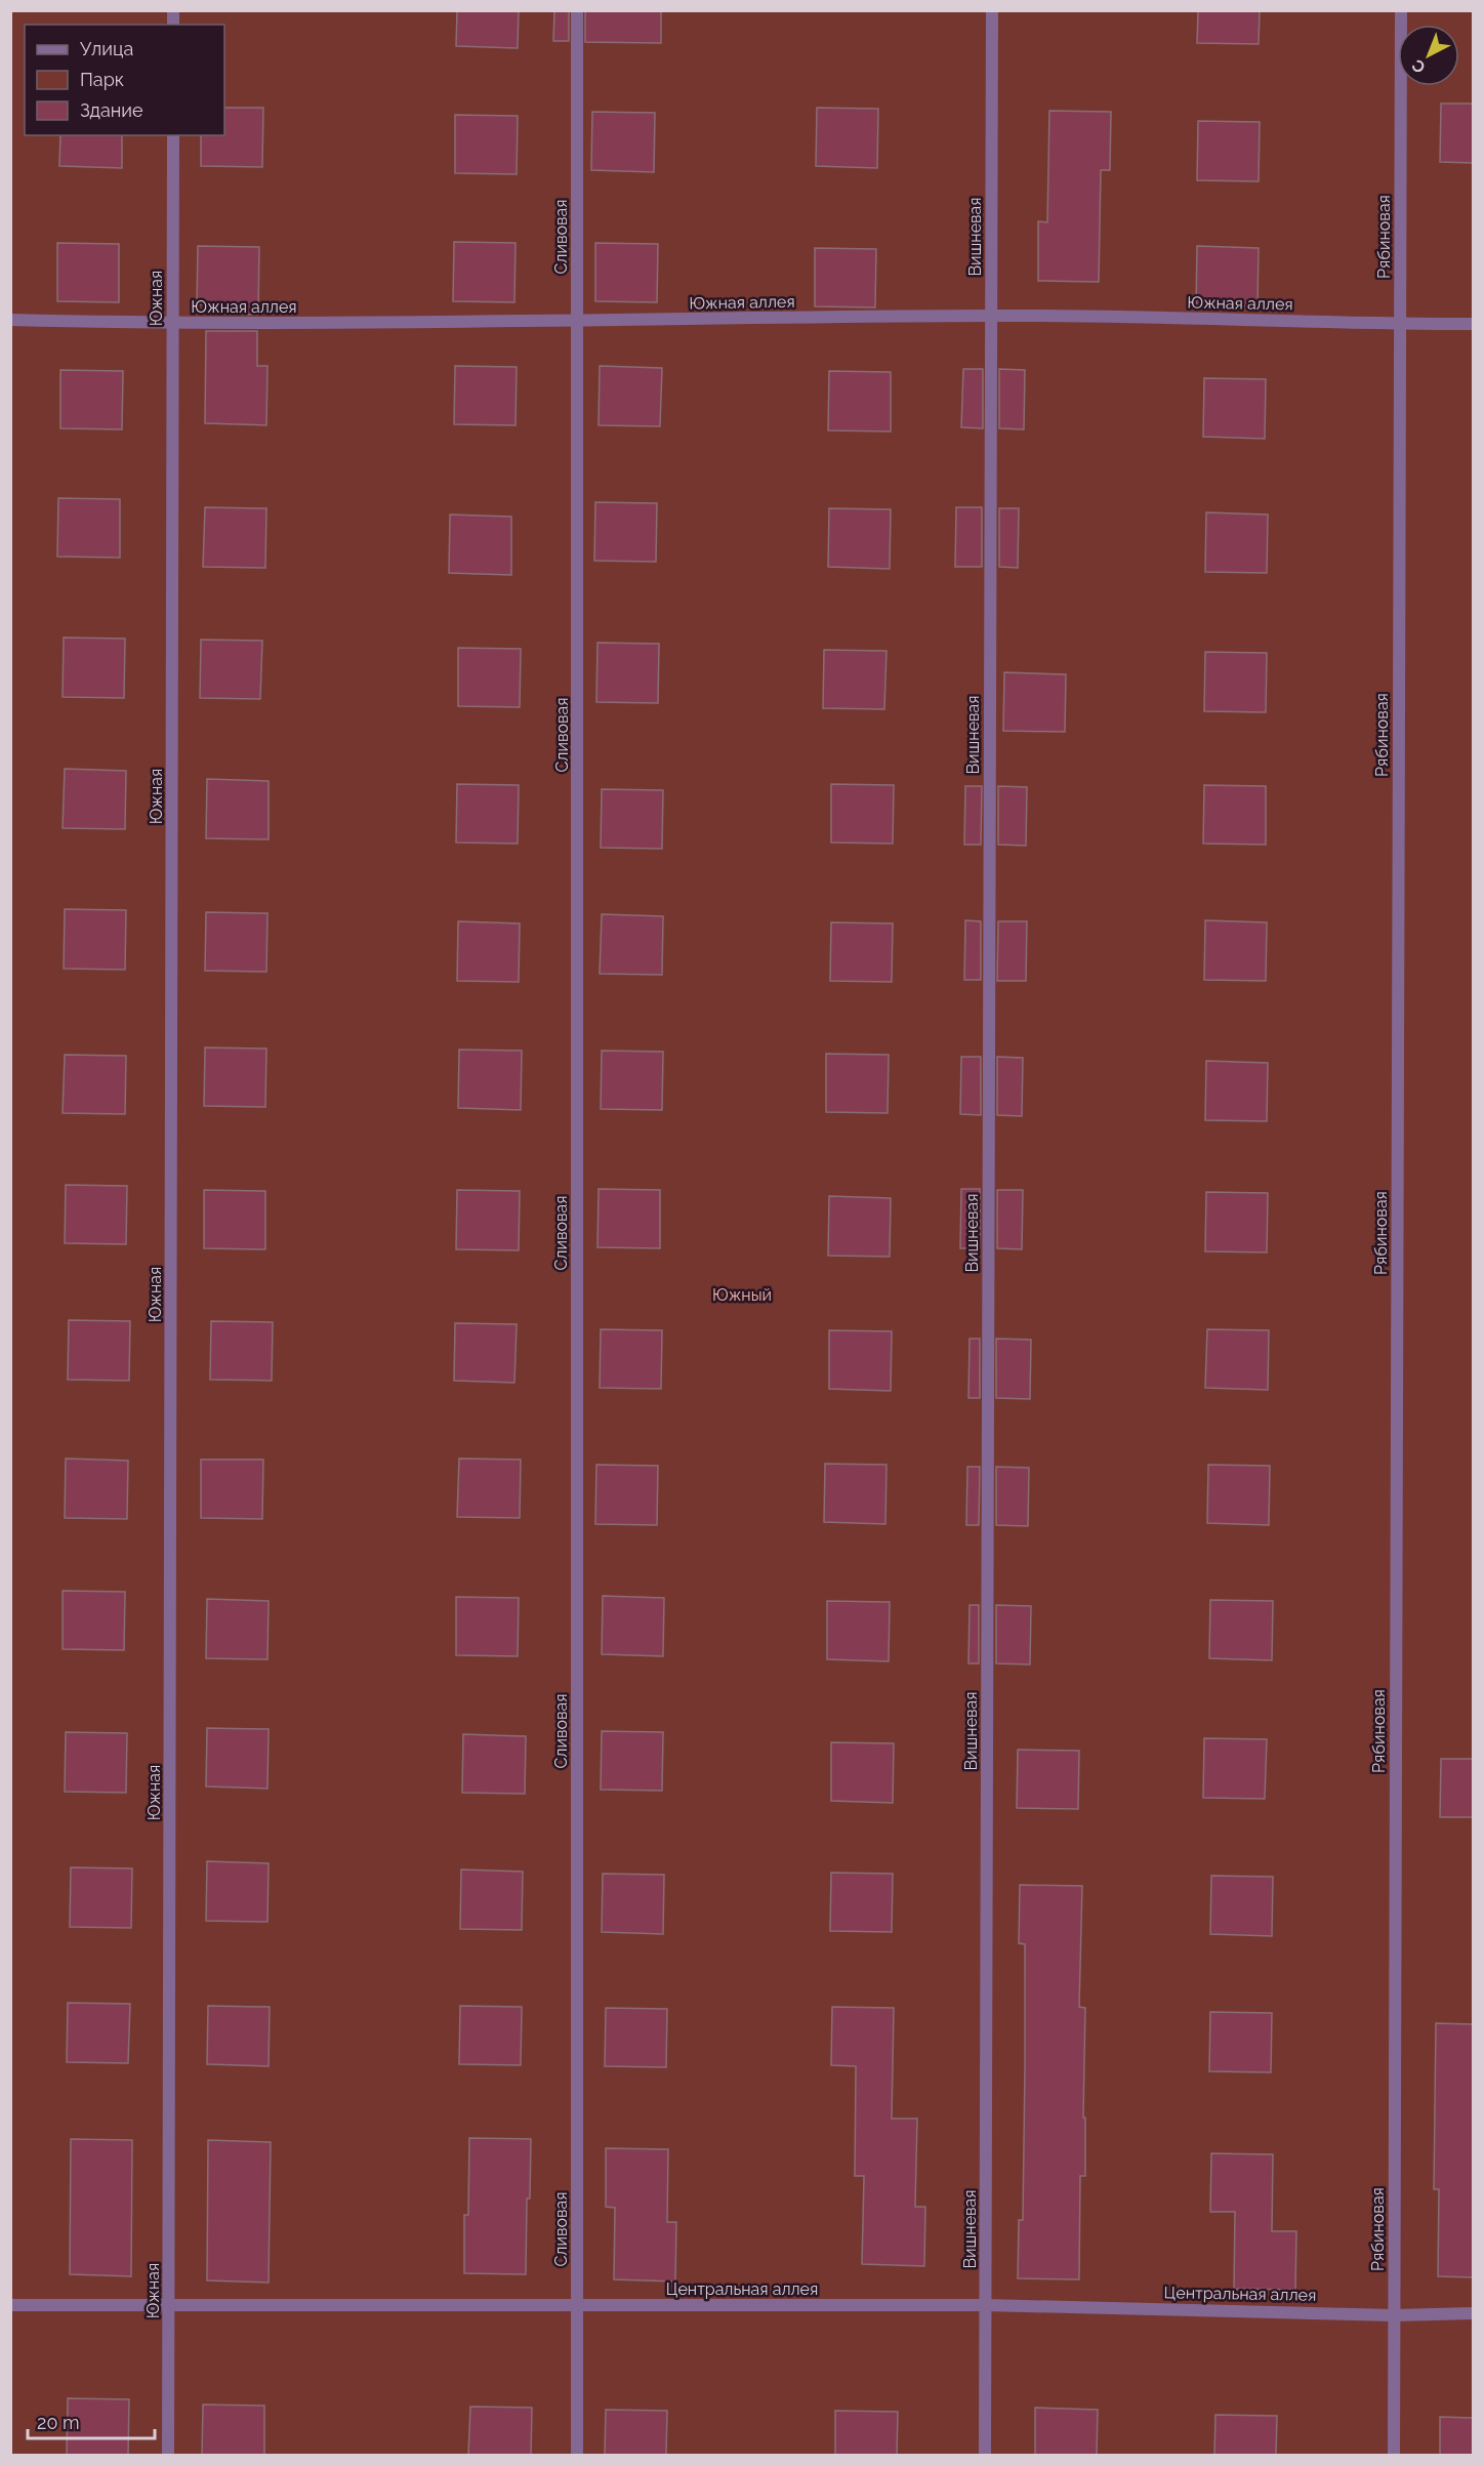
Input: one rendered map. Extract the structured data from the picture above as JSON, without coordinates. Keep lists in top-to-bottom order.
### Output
{
  "streets": {
    "street": [
      "Сливовая",
      "Вишневая",
      "Рябиновая",
      "Южная",
      "Южная аллея",
      "Центральная аллея"
    ]
  },
  "crossings": [
    ["Сливовая", "Южная аллея"],
    ["Сливовая", "Центральная аллея"],
    ["Вишневая", "Южная аллея"],
    ["Вишневая", "Центральная аллея"],
    ["Рябиновая", "Южная аллея"],
    ["Рябиновая", "Центральная аллея"],
    ["Южная", "Южная аллея"],
    ["Южная", "Центральная аллея"]
  ],
  "parks": ["Южный"],
  "legend": ["Улица", "Парк", "Здание"],
  "scale_bar": "20 m",
  "north": "bottom left"
}
